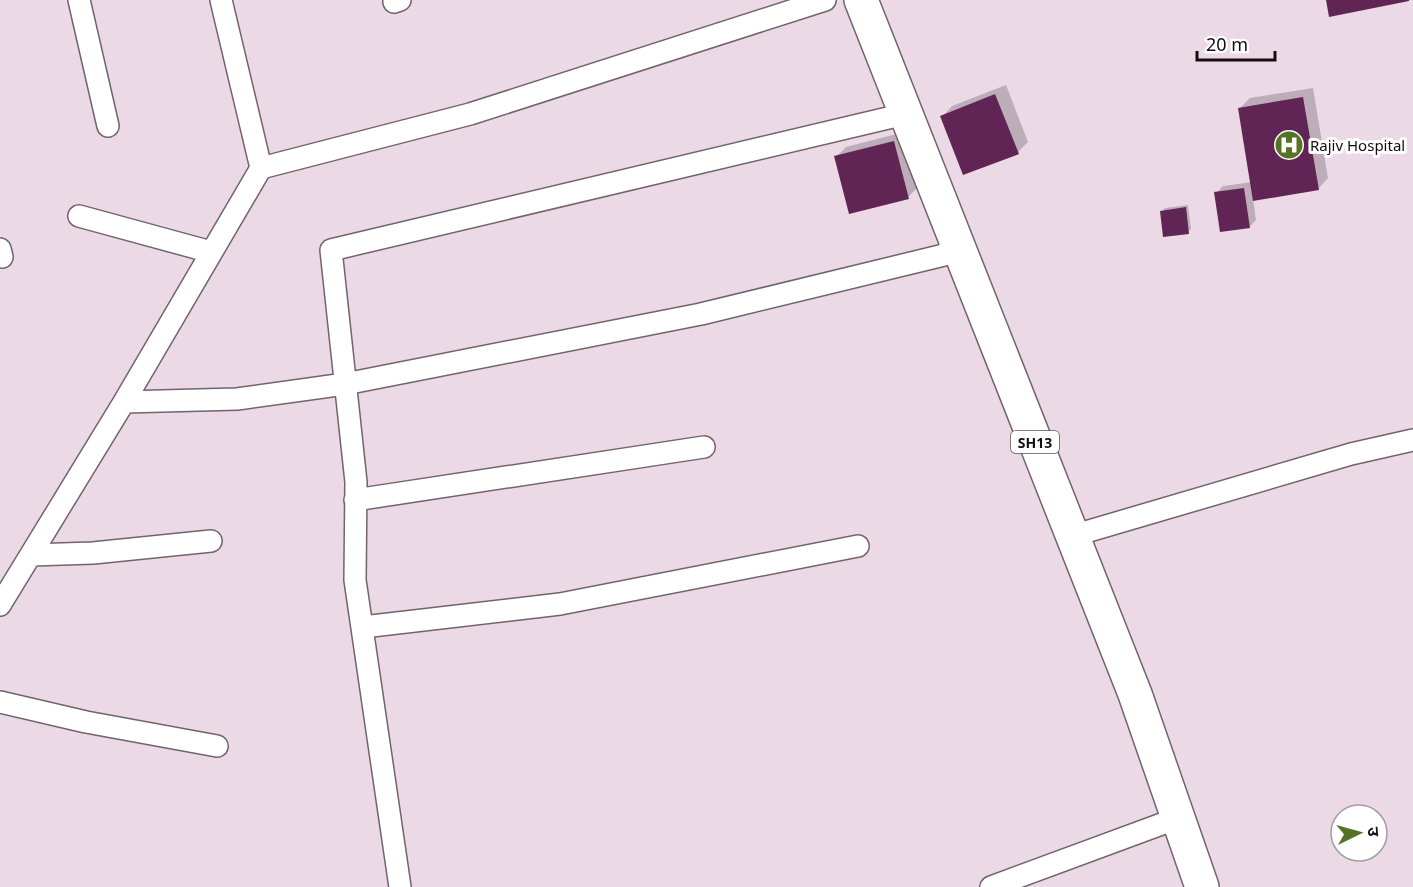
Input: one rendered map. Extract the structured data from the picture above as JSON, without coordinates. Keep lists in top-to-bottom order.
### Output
{
  "streets": {
    "main road": ["SH13"]
  },
  "places": {
    "hospital": ["Rajiv Hospital"]
  },
  "scale_bar": "20 m",
  "north": "right"
}
